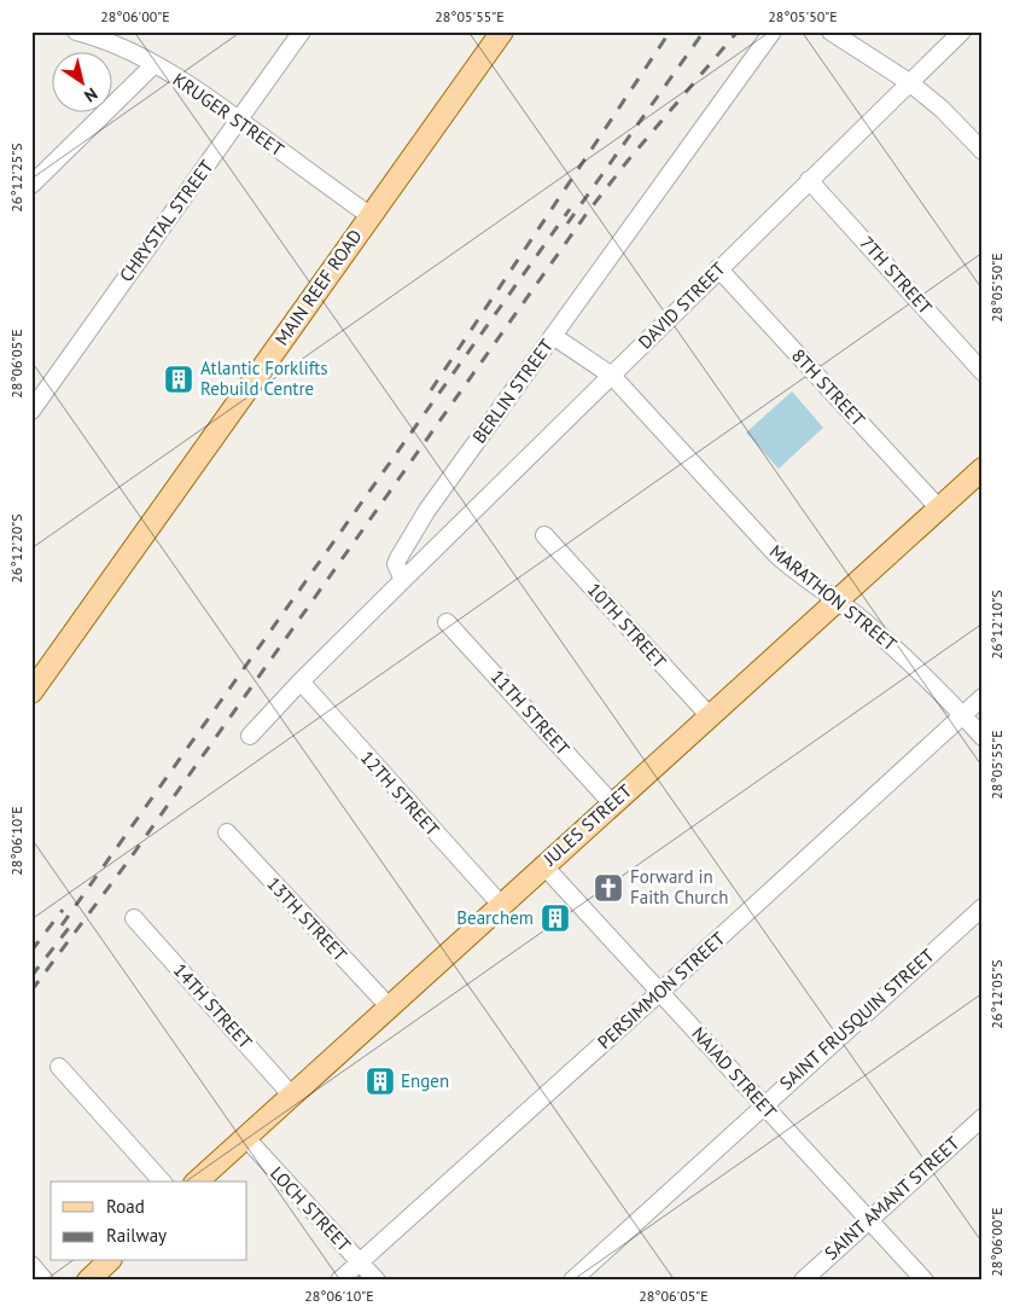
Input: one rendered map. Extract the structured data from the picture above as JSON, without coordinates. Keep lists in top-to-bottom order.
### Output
{
  "streets": {
    "main road": ["MAIN REEF ROAD", "JULES STREET"],
    "street": [
      "KRUGER STREET",
      "CHRYSTAL STREET",
      "7TH STREET",
      "DAVID STREET",
      "8TH STREET",
      "BERLIN STREET",
      "MARATHON STREET",
      "10TH STREET",
      "11TH STREET",
      "12TH STREET",
      "13TH STREET",
      "PERSIMMON STREET",
      "14TH STREET",
      "SAINT FRUSQUIN STREET",
      "NAIAD STREET",
      "SAINT AMANT STREET",
      "LOCH STREET"
    ]
  },
  "crossings": [
    ["KRUGER STREET", "CHRYSTAL STREET"],
    ["KRUGER STREET", "MAIN REEF ROAD"],
    ["7TH STREET", "DAVID STREET"],
    ["DAVID STREET", "8TH STREET"],
    ["DAVID STREET", "BERLIN STREET"],
    ["DAVID STREET", "MARATHON STREET"],
    ["8TH STREET", "JULES STREET"],
    ["MARATHON STREET", "JULES STREET"],
    ["MARATHON STREET", "PERSIMMON STREET"],
    ["10TH STREET", "JULES STREET"],
    ["11TH STREET", "JULES STREET"],
    ["12TH STREET", "JULES STREET"],
    ["JULES STREET", "13TH STREET"],
    ["JULES STREET", "14TH STREET"],
    ["JULES STREET", "NAIAD STREET"],
    ["JULES STREET", "LOCH STREET"],
    ["PERSIMMON STREET", "NAIAD STREET"],
    ["PERSIMMON STREET", "LOCH STREET"],
    ["SAINT FRUSQUIN STREET", "NAIAD STREET"],
    ["NAIAD STREET", "SAINT AMANT STREET"]
  ],
  "places": {
    "building": ["Atlantic Forklifts Rebuild Centre", "Bearchem", "Engen"],
    "church": ["Forward in Faith Church"]
  },
  "legend": ["Road", "Railway"],
  "north": "bottom right",
  "coordinates": [
    "28°06'00\"E",
    "28°05'55\"E",
    "28°05'50\"E",
    "26°12'25\"S",
    "28°06'05\"E",
    "26°12'20\"S",
    "26°12'10\"S",
    "28°06'10\"E",
    "26°12'05\"S"
  ]
}
